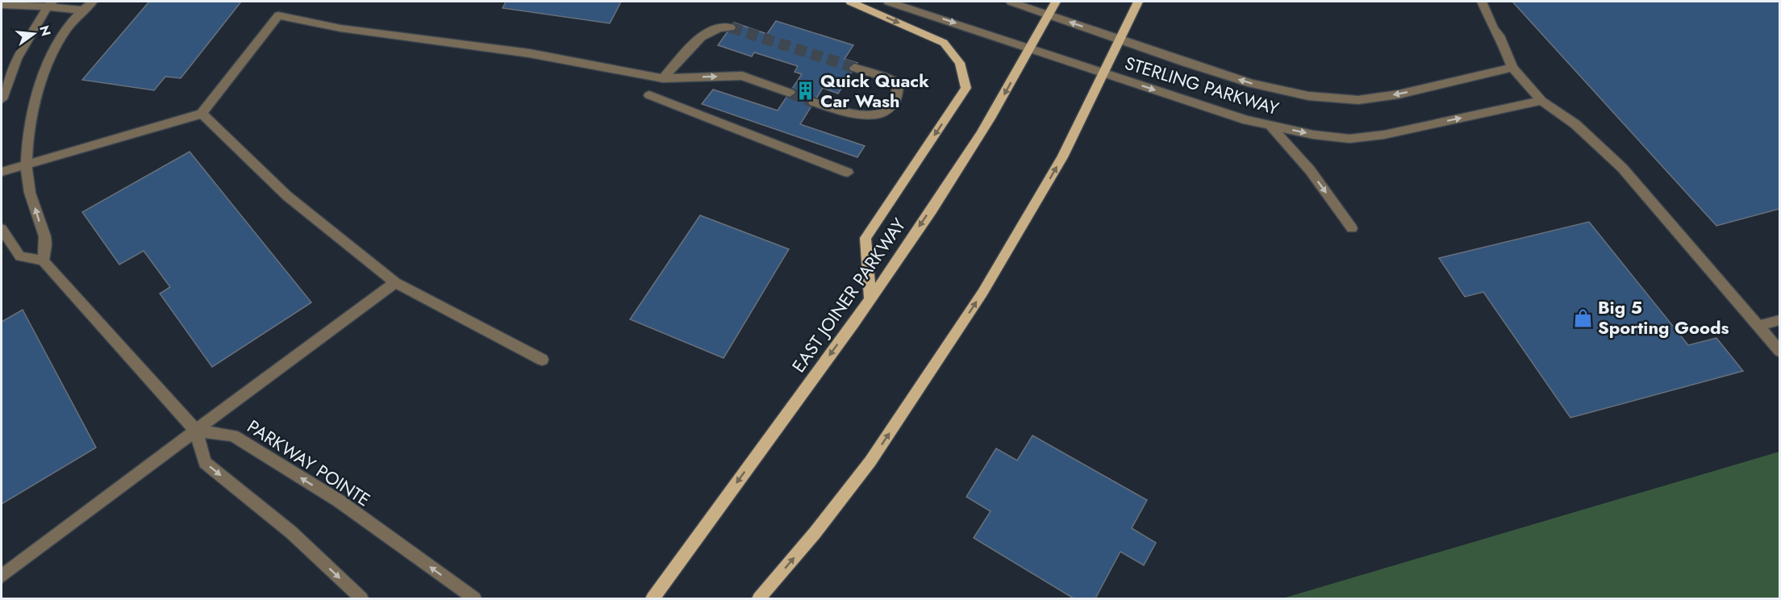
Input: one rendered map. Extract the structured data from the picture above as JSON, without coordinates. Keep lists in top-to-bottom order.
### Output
{
  "streets": {
    "main road": ["EAST JOINER PARKWAY"],
    "street": ["STERLING PARKWAY", "PARKWAY POINTE"]
  },
  "crossings": [
    ["STERLING PARKWAY", "EAST JOINER PARKWAY"]
  ],
  "places": {
    "building": ["Quick Quack Car Wash"],
    "shop": ["Big 5 Sporting Goods"]
  },
  "north": "right"
}
